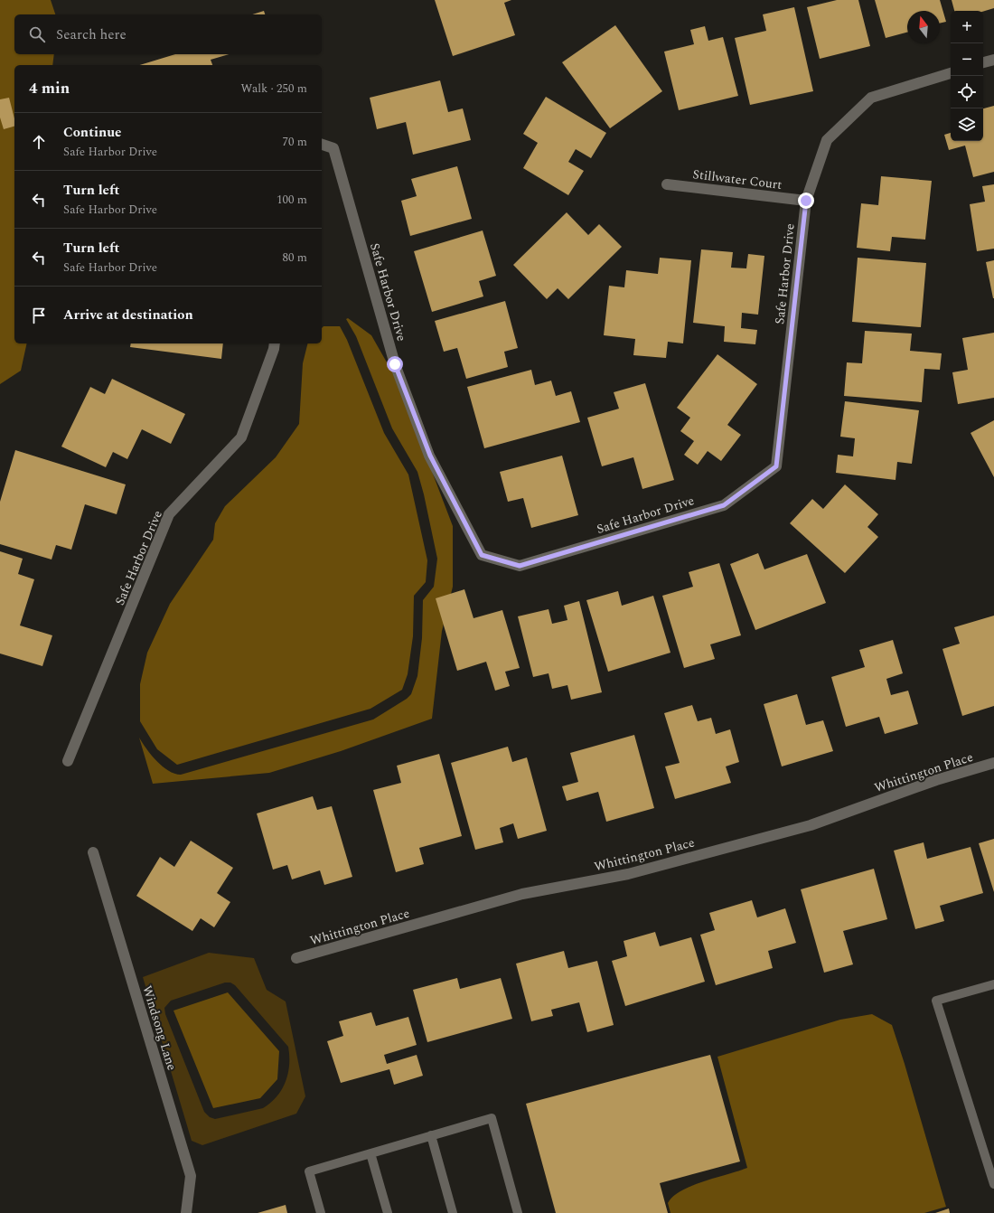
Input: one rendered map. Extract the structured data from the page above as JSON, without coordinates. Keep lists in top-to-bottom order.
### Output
{
  "streets": {
    "street": [
      "Stillwater Court",
      "Safe Harbor Drive",
      "Whittington Place",
      "Windsong Lane"
    ]
  },
  "crossings": [
    ["Stillwater Court", "Safe Harbor Drive"]
  ],
  "north": "top",
  "page": {
    "map_buttons": ["+", "−"],
    "search": "Search here",
    "heading": ["4 min", "Walk · 250 m"],
    "list": [
      ["Continue", "Safe Harbor Drive", "70 m"],
      ["Turn left", "Safe Harbor Drive", "100 m"],
      ["Turn left", "Safe Harbor Drive", "80 m"],
      "Arrive at destination"
    ]
  }
}
